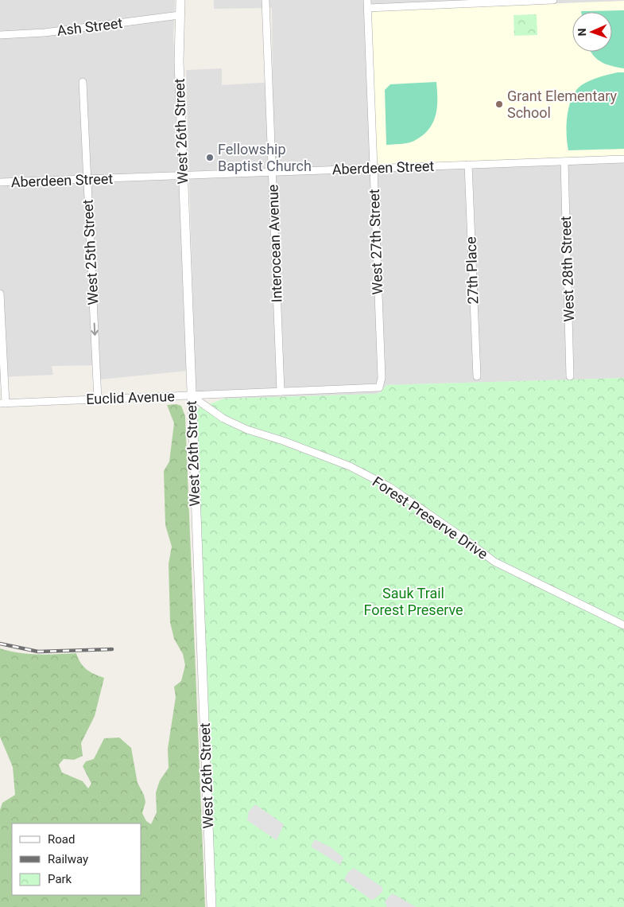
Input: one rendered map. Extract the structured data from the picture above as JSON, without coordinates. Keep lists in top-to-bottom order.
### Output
{
  "streets": {
    "street": [
      "Ash Street",
      "West 26th Street",
      "Aberdeen Street",
      "West 27th Street",
      "Interocean Avenue",
      "West 25th Street",
      "West 28th Street",
      "27th Place",
      "Euclid Avenue",
      "Forest Preserve Drive"
    ]
  },
  "crossings": [
    ["Ash Street", "West 26th Street"],
    ["West 26th Street", "Aberdeen Street"],
    ["West 26th Street", "Euclid Avenue"],
    ["West 26th Street", "Forest Preserve Drive"],
    ["Aberdeen Street", "West 27th Street"],
    ["Aberdeen Street", "Interocean Avenue"],
    ["Aberdeen Street", "West 25th Street"],
    ["Aberdeen Street", "West 28th Street"],
    ["Aberdeen Street", "27th Place"],
    ["West 27th Street", "Euclid Avenue"],
    ["Interocean Avenue", "Euclid Avenue"],
    ["West 25th Street", "Euclid Avenue"],
    ["Euclid Avenue", "Forest Preserve Drive"]
  ],
  "one_way": ["West 25th Street"],
  "parks": ["Sauk Trail Forest Preserve"],
  "places": ["Grant Elementary School", "Fellowship Baptist Church"],
  "legend": ["Road", "Railway", "Park"],
  "north": "left"
}
